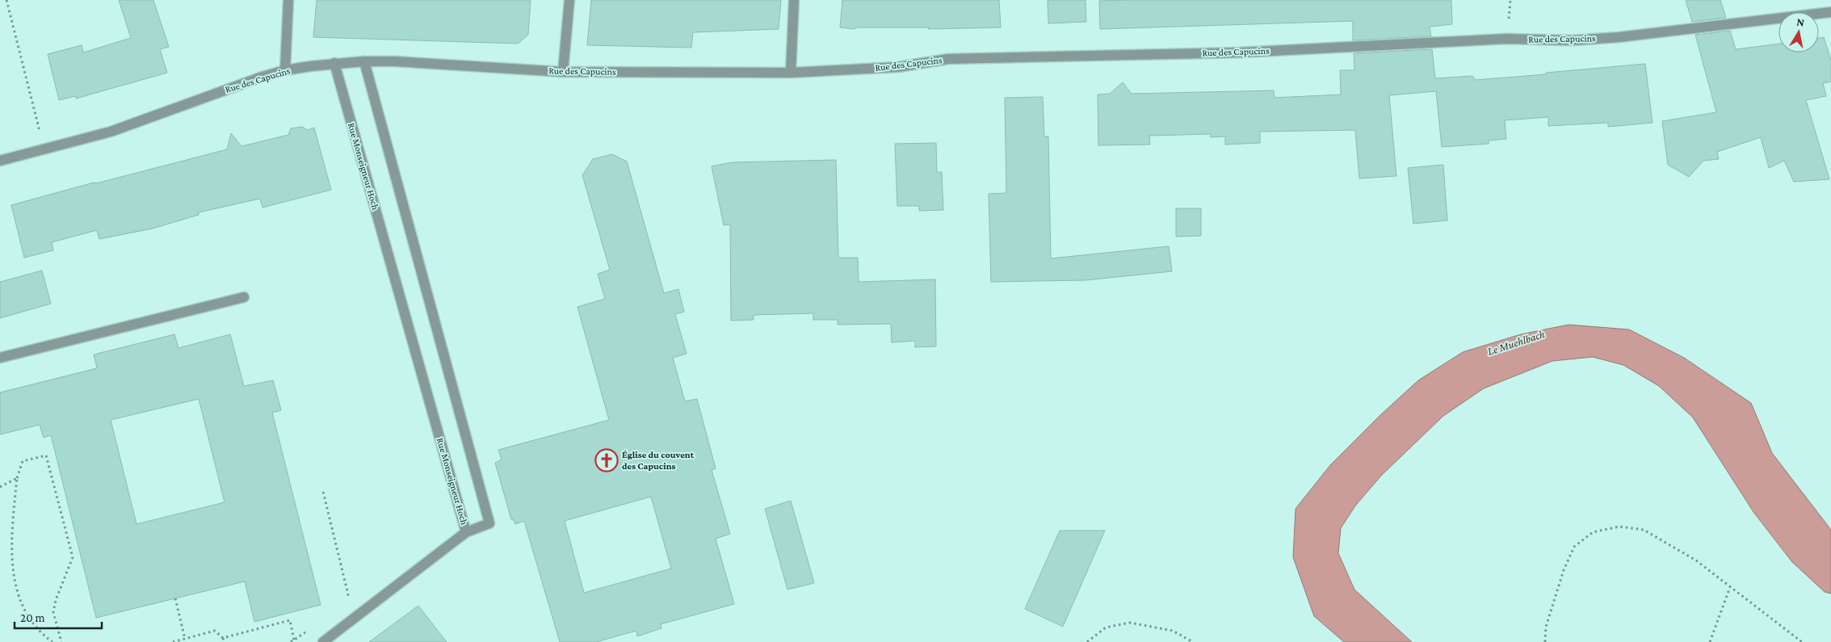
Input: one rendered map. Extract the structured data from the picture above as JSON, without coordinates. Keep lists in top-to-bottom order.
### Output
{
  "streets": {
    "street": ["Rue des Capucins", "Rue Monseigneur Hoch"]
  },
  "crossings": [
    ["Rue des Capucins", "Rue Monseigneur Hoch"]
  ],
  "water": ["Le Muehlbach"],
  "places": {
    "church": ["Église du couvent des Capucins"]
  },
  "scale_bar": "20 m",
  "north": "top"
}
